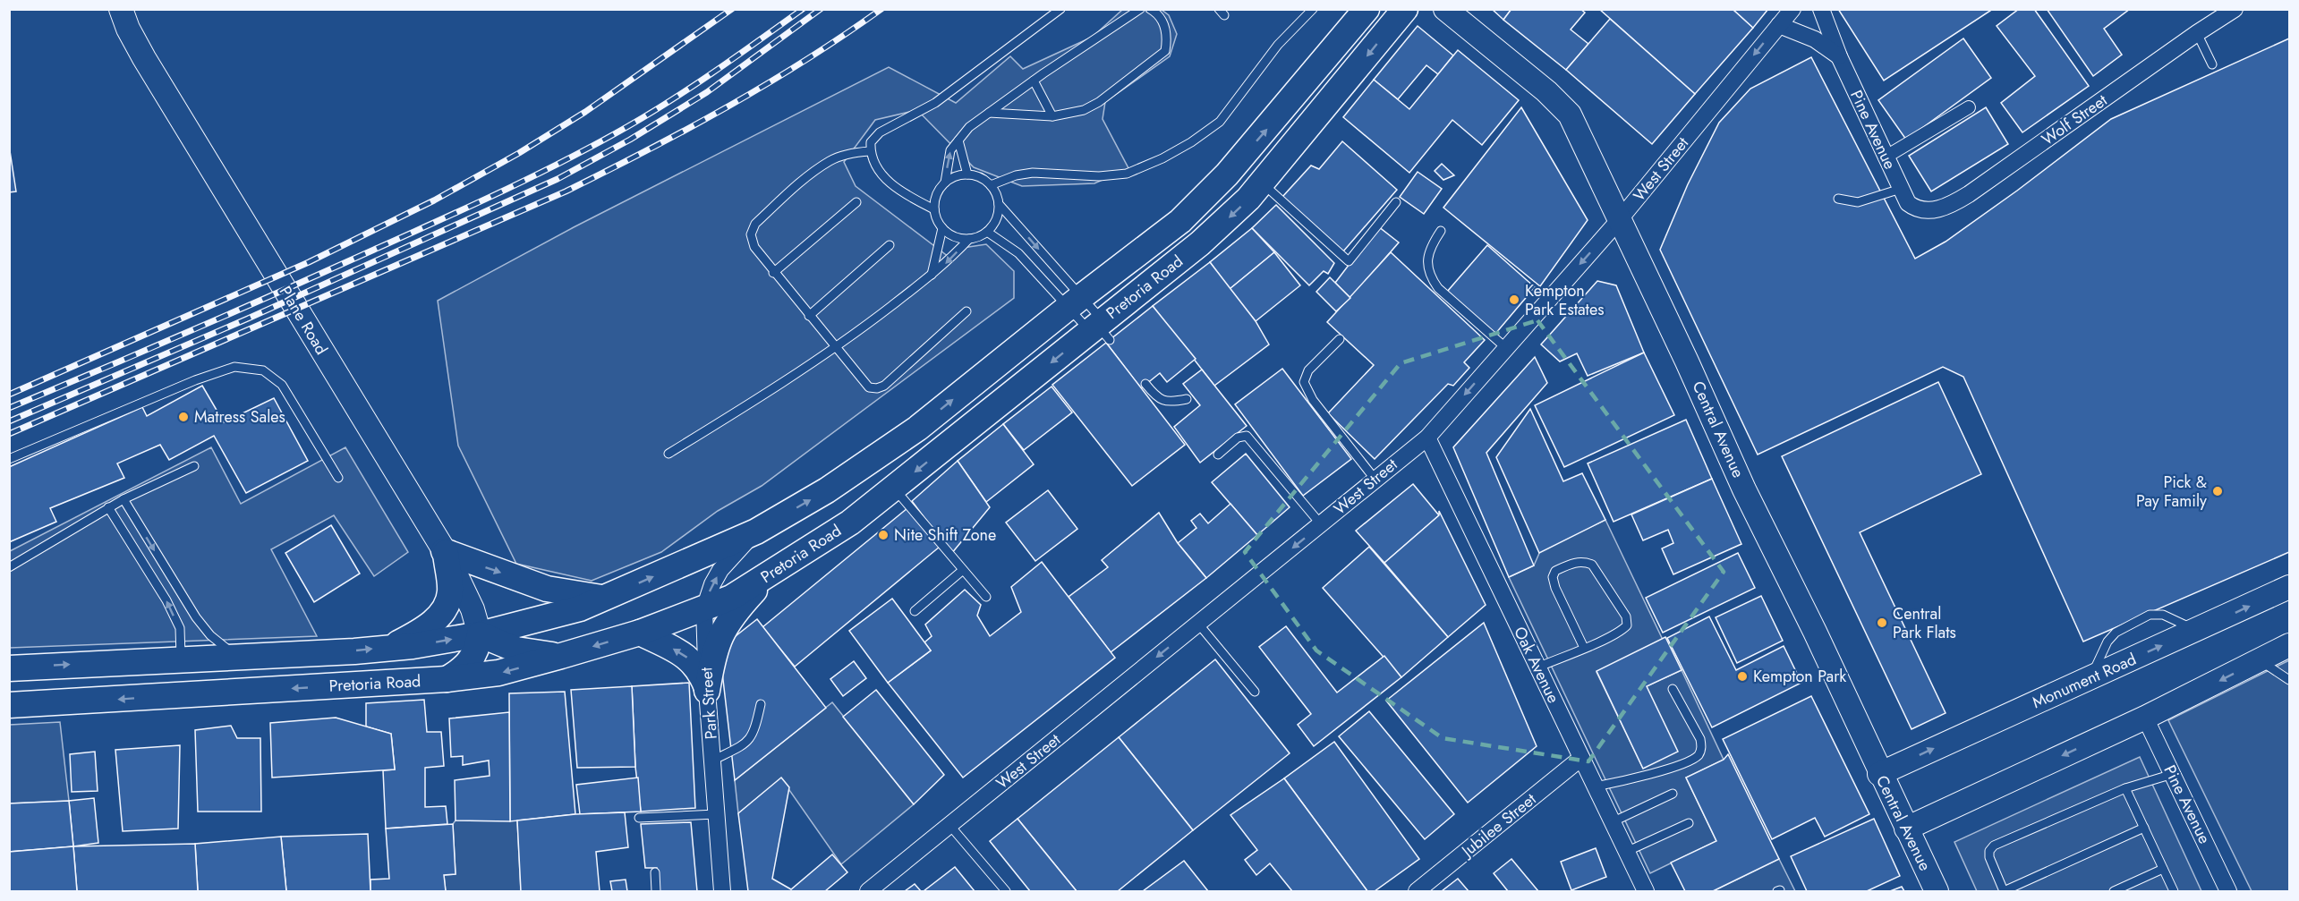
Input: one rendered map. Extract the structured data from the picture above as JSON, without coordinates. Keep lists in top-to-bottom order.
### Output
{
  "streets": {
    "main road": [
      "Pretoria Road",
      "Plane Road",
      "Central Avenue",
      "Monument Road"
    ],
    "street": [
      "Wolf Street",
      "Pine Avenue",
      "West Street",
      "Oak Avenue",
      "Park Street",
      "Jubilee Street"
    ]
  },
  "crossings": [
    ["Wolf Street", "Pine Avenue"],
    ["West Street", "Central Avenue"],
    ["West Street", "Oak Avenue"],
    ["Pretoria Road", "Plane Road"],
    ["Pretoria Road", "Park Street"],
    ["Central Avenue", "Monument Road"],
    ["Oak Avenue", "Jubilee Street"]
  ],
  "one_way": ["West Street"],
  "places": [
    "Kempton Park Estates",
    "Matress Sales",
    "Pick & Pay Family",
    "Nite Shift Zone",
    "Central Park Flats",
    "Kempton Park"
  ]
}
